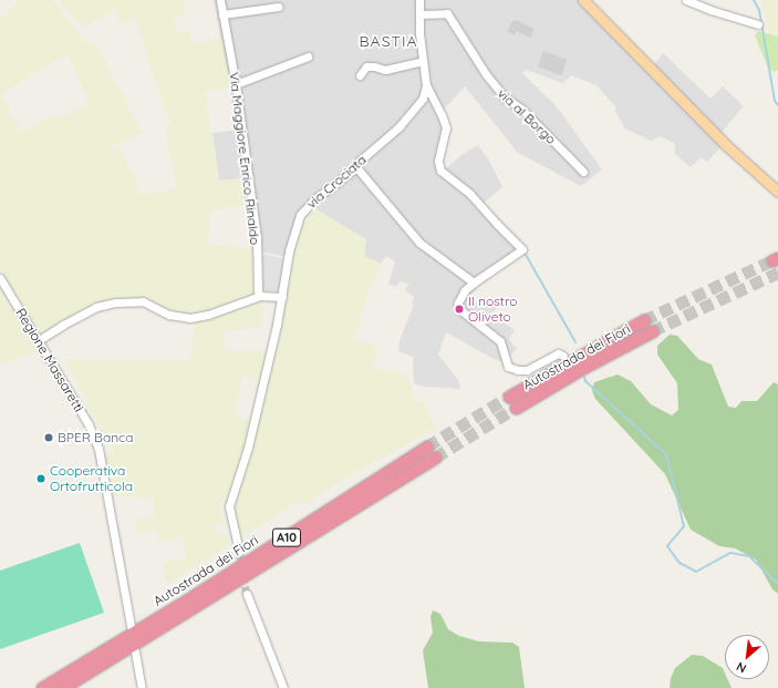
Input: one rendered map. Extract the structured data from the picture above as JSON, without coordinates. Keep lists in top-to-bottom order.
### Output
{
  "streets": {
    "highway": ["Autostrada dei Fiori", "A10"],
    "street": [
      "via al Borgo",
      "Via Maggiore Enrico Rinaldo",
      "via Crociata",
      "Regione Massaretti"
    ]
  },
  "districts": ["BASTIA"],
  "places": ["Il nostro Oliveto", "BPER Banca", "Cooperativa Ortofrutticola"],
  "north": "bottom left"
}
